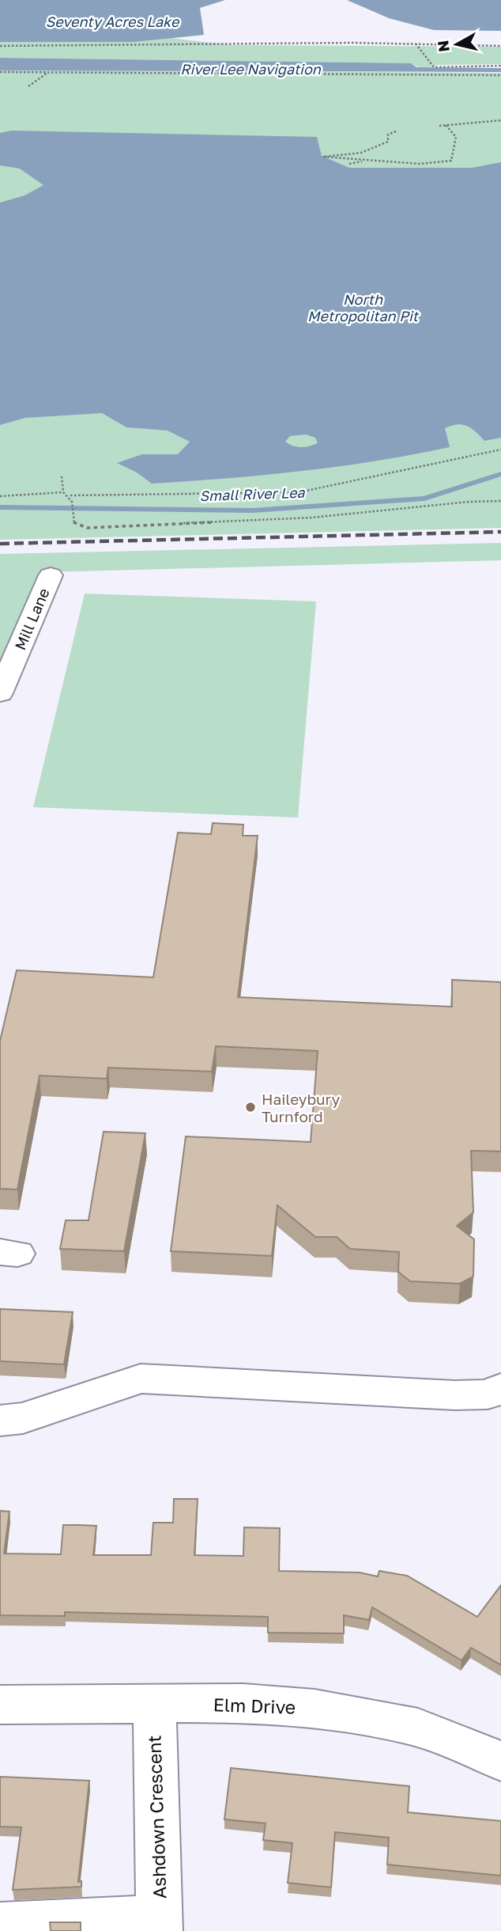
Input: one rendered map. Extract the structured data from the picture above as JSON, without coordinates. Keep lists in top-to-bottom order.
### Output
{
  "streets": {
    "street": ["Mill Lane", "Elm Drive", "Ashdown Crescent"]
  },
  "crossings": [
    ["Elm Drive", "Ashdown Crescent"]
  ],
  "water": [
    "Seventy Acres Lake",
    "River Lee Navigation",
    "North Metropolitan Pit",
    "Small River Lea"
  ],
  "places": ["Haileybury Turnford"],
  "north": "left"
}
